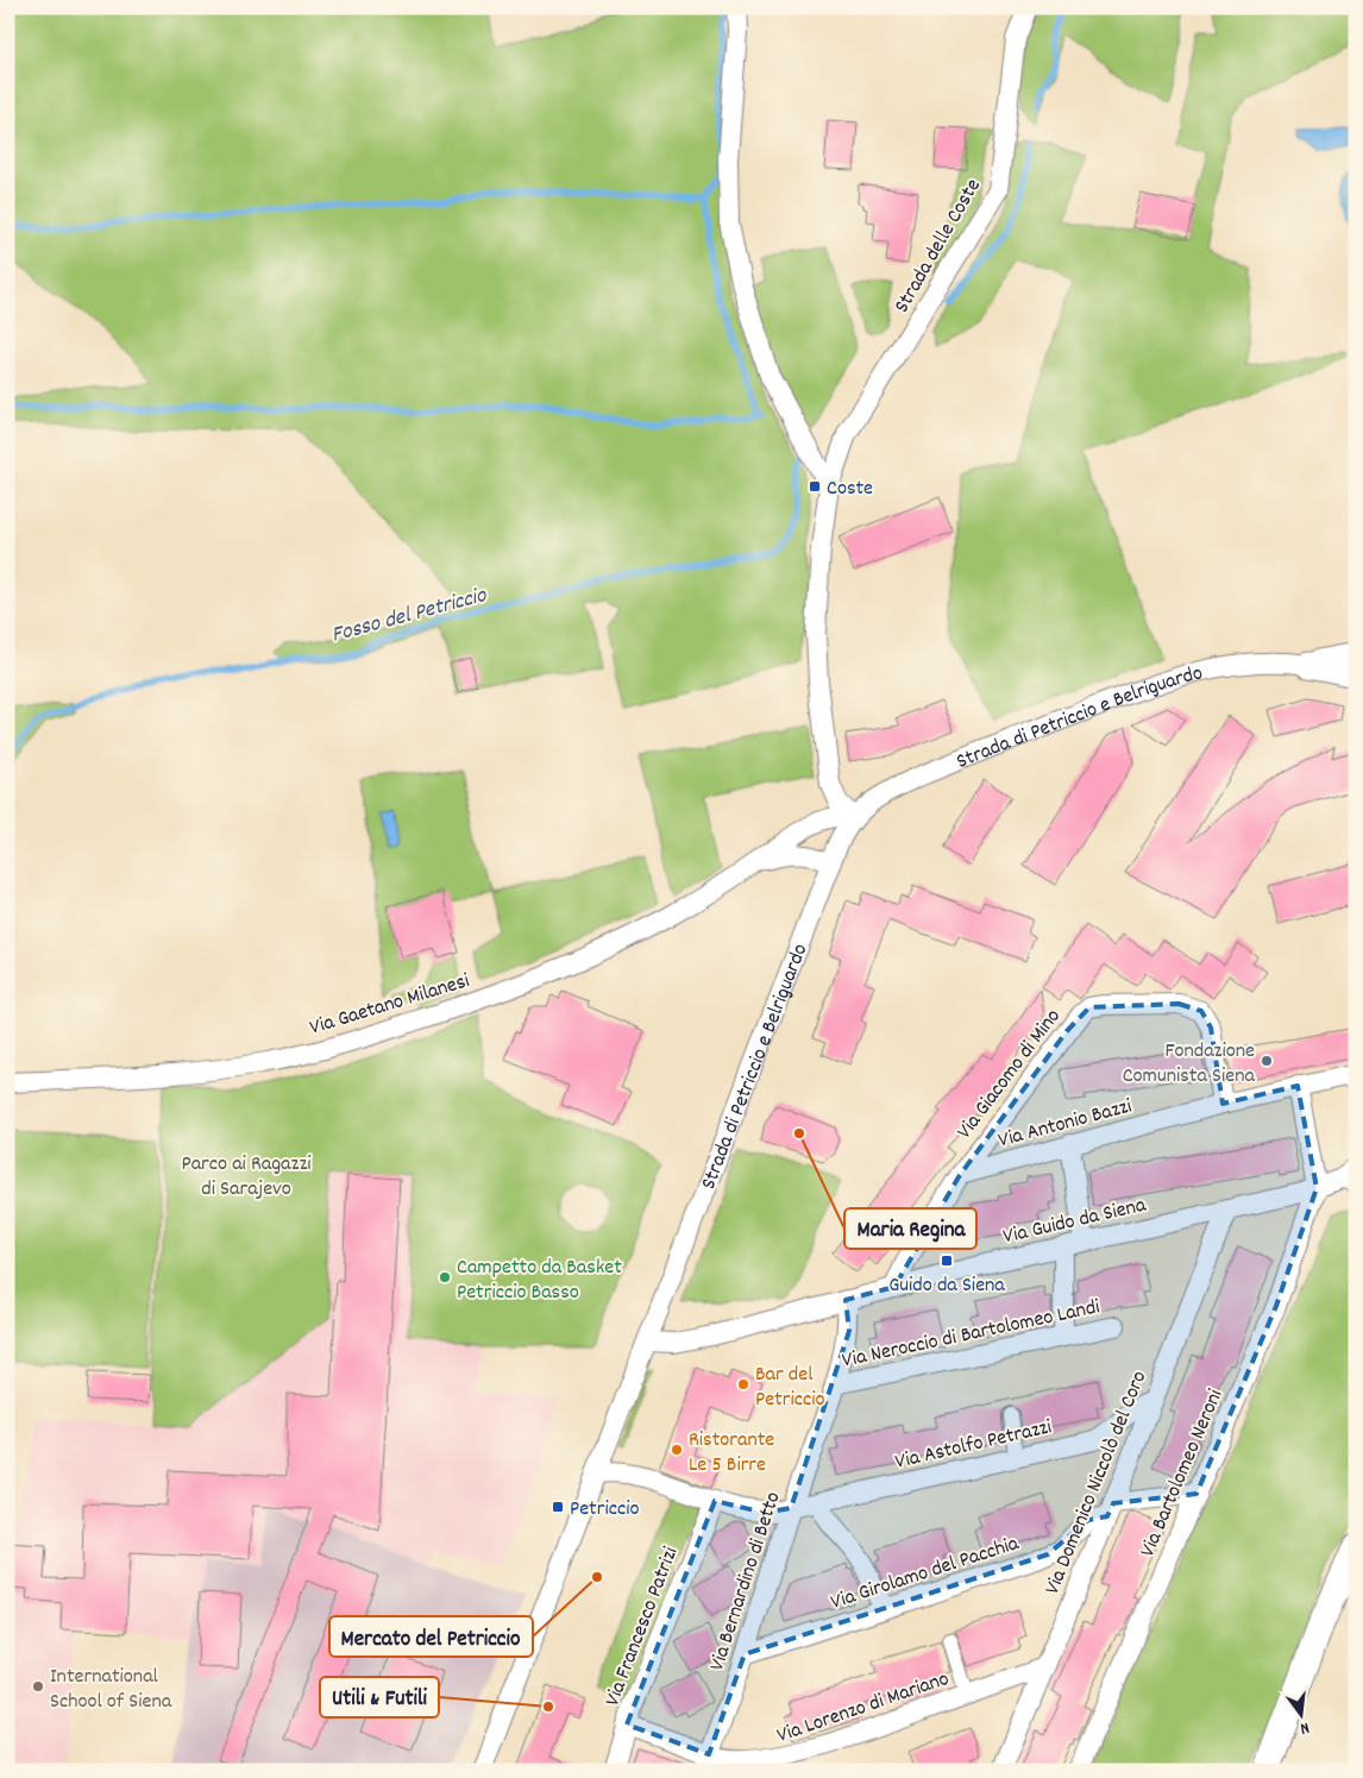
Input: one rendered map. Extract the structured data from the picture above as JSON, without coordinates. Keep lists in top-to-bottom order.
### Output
{
  "streets": {
    "street": [
      "Strada delle Coste",
      "Strada di Petriccio e Belriguardo",
      "Via Gaetano Milanesi",
      "Via Giacomo di Mino",
      "Via Antonio Bazzi",
      "Via Guido da Siena",
      "Via Neroccio di Bartolomeo Landi",
      "Via Astolfo Petrazzi",
      "Via Bartolomeo Neroni",
      "Via Domenico Niccolò del Coro",
      "Via Girolamo del Pacchia",
      "Via Bernardino di Betto",
      "Via Francesco Patrizi",
      "Via Lorenzo di Mariano"
    ]
  },
  "crossings": [
    ["Strada delle Coste", "Strada di Petriccio e Belriguardo"],
    ["Strada delle Coste", "Via Gaetano Milanesi"],
    ["Strada di Petriccio e Belriguardo", "Via Gaetano Milanesi"],
    ["Strada di Petriccio e Belriguardo", "Via Guido da Siena"],
    ["Strada di Petriccio e Belriguardo", "Via Astolfo Petrazzi"],
    ["Via Giacomo di Mino", "Via Antonio Bazzi"],
    ["Via Giacomo di Mino", "Via Guido da Siena"],
    ["Via Guido da Siena", "Via Bartolomeo Neroni"],
    ["Via Guido da Siena", "Via Domenico Niccolò del Coro"],
    ["Via Guido da Siena", "Via Bernardino di Betto"],
    ["Via Neroccio di Bartolomeo Landi", "Via Bernardino di Betto"],
    ["Via Astolfo Petrazzi", "Via Domenico Niccolò del Coro"],
    ["Via Astolfo Petrazzi", "Via Bernardino di Betto"],
    ["Via Astolfo Petrazzi", "Via Francesco Patrizi"],
    ["Via Bartolomeo Neroni", "Via Girolamo del Pacchia"],
    ["Via Domenico Niccolò del Coro", "Via Girolamo del Pacchia"],
    ["Via Domenico Niccolò del Coro", "Via Lorenzo di Mariano"],
    ["Via Girolamo del Pacchia", "Via Bernardino di Betto"],
    ["Via Bernardino di Betto", "Via Lorenzo di Mariano"],
    ["Via Francesco Patrizi", "Via Lorenzo di Mariano"]
  ],
  "water": ["Fosso del Petriccio"],
  "parks": ["Parco ai Ragazzi di Sarajevo"],
  "places": {
    "transit": ["Coste", "Guido da Siena", "Petriccio"],
    "other": [
      "Fondazione Comunista Siena",
      "Maria Regina",
      "Campetto da Basket Petriccio Basso",
      "Bar del Petriccio",
      "Ristorante Le 5 Birre",
      "Mercato del Petriccio",
      "International School of Siena",
      "Utili & Futili"
    ]
  },
  "north": "bottom"
}
